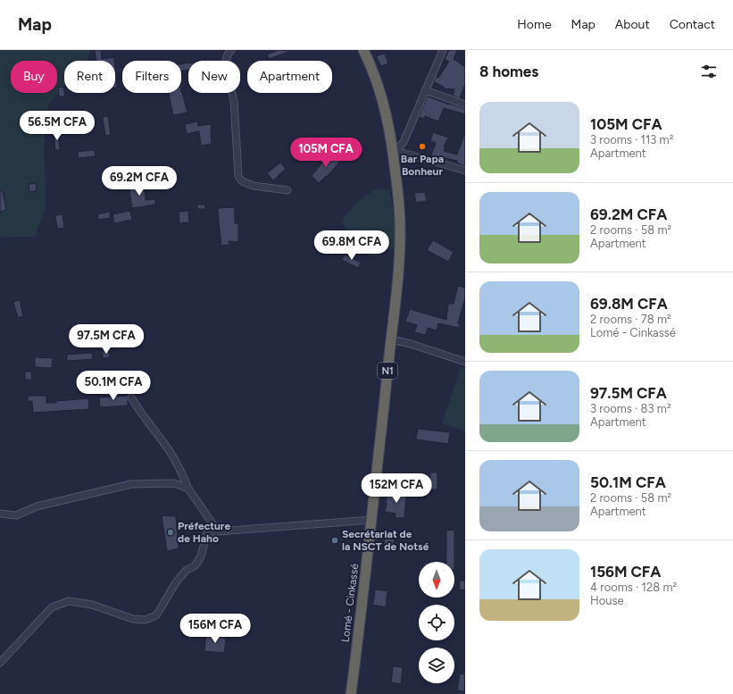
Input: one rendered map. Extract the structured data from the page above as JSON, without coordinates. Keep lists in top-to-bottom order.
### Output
{
  "streets": {
    "highway": ["N1", "Lomé - Cinkassé"]
  },
  "places": ["Bar Papa Bonheur", "Préfecture de Haho", "Secrétariat de la NSCT de Notsé"],
  "north": "bottom",
  "page": {
    "header": "Map",
    "nav": [
      "Home",
      "Map",
      "About",
      "Contact"
    ],
    "heading": "8 homes",
    "chip": [
      "Buy",
      "Rent",
      "Filters",
      "New",
      "Apartment"
    ],
    "list": [
      {
        "name": "105M CFA",
        "note": "3 rooms · 113 m² · Apartment"
      },
      {
        "name": "69.2M CFA",
        "note": "2 rooms · 58 m² · Apartment"
      },
      {
        "name": "69.8M CFA",
        "note": "2 rooms · 78 m² · Lomé - Cinkassé"
      },
      {
        "name": "97.5M CFA",
        "note": "3 rooms · 83 m² · Apartment"
      },
      {
        "name": "50.1M CFA",
        "note": "2 rooms · 58 m² · Apartment"
      },
      {
        "name": "156M CFA",
        "note": "4 rooms · 128 m² · House"
      }
    ],
    "price": [
      "56.5M CFA",
      "105M CFA",
      "69.2M CFA",
      "69.8M CFA",
      "97.5M CFA",
      "50.1M CFA",
      "152M CFA",
      "156M CFA"
    ]
  }
}
